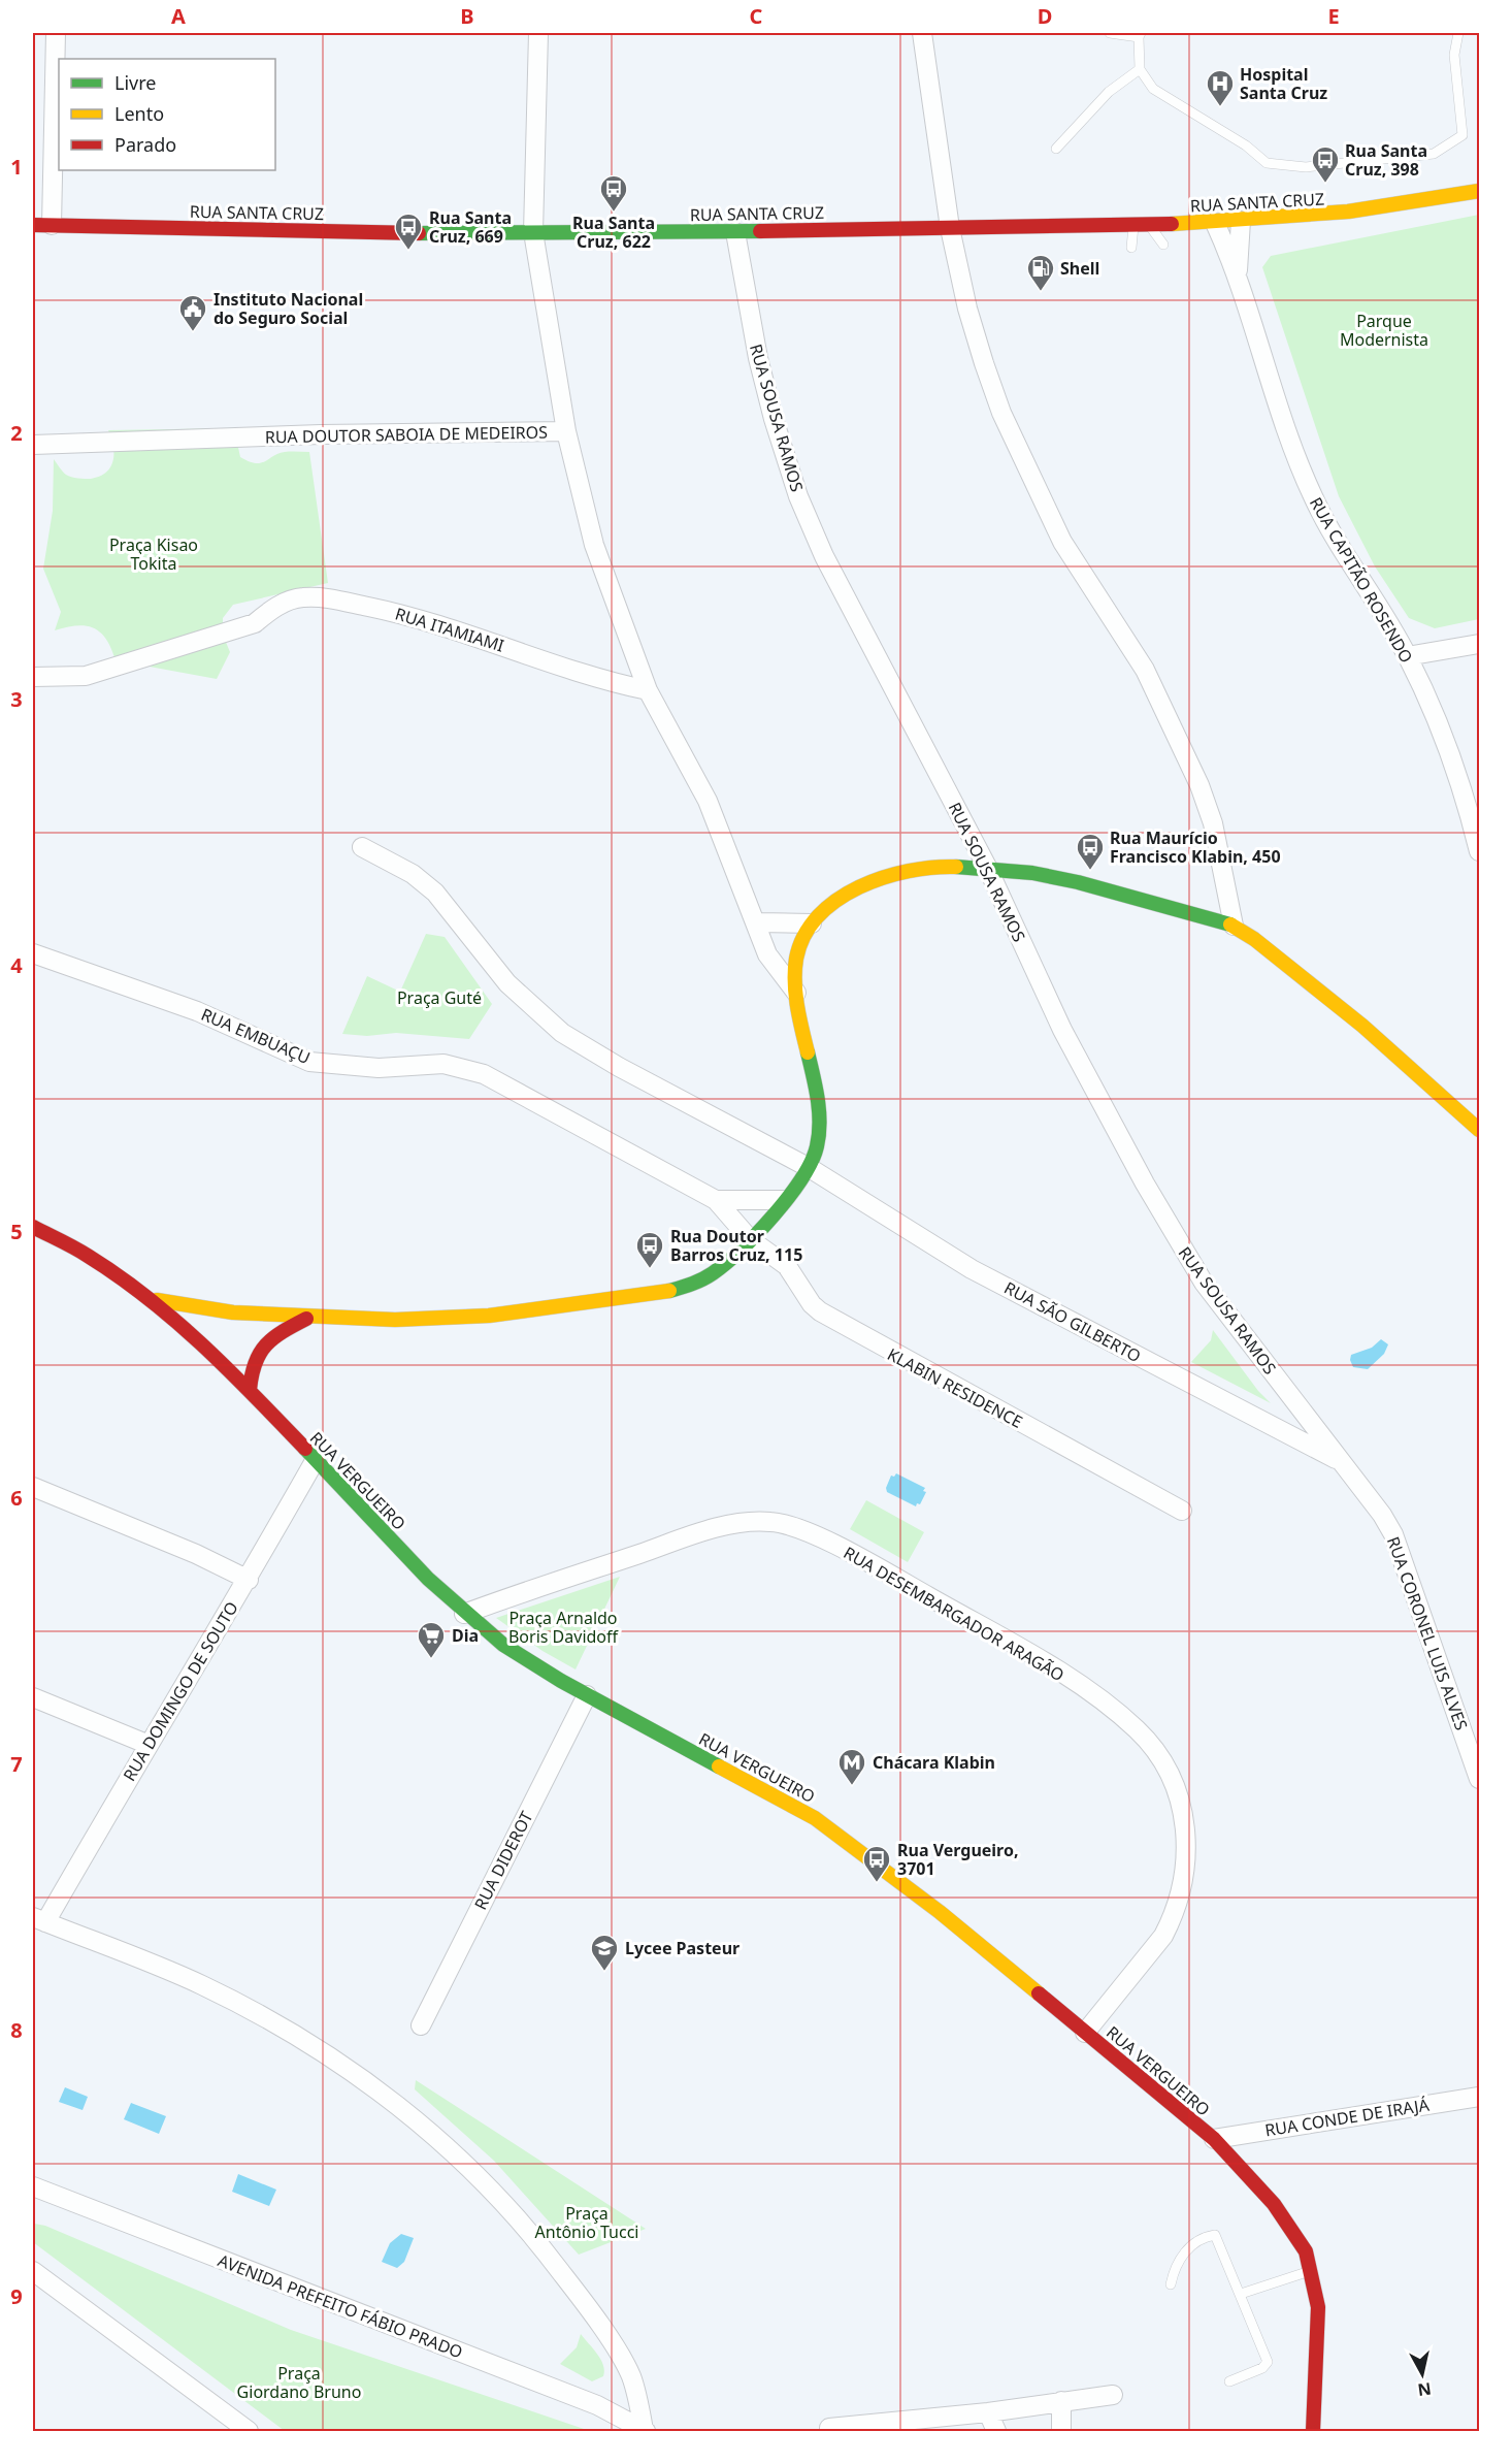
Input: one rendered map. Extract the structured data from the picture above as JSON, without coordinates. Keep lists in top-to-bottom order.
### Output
{
  "streets": {
    "street": [
      "RUA SANTA CRUZ",
      "RUA SOUSA RAMOS",
      "RUA DOUTOR SABOIA DE MEDEIROS",
      "RUA CAPITÃO ROSENDO",
      "RUA ITAMIAMI",
      "RUA EMBUAÇU",
      "RUA SÃO GILBERTO",
      "KLABIN RESIDENCE",
      "RUA VERGUEIRO",
      "RUA DESEMBARGADOR ARAGÃO",
      "RUA CORONEL LUIS ALVES",
      "RUA DOMINGO DE SOUTO",
      "RUA DIDEROT",
      "RUA CONDE DE IRAJÁ",
      "AVENIDA PREFEITO FÁBIO PRADO"
    ]
  },
  "crossings": [
    ["RUA SANTA CRUZ", "RUA SOUSA RAMOS"],
    ["RUA SANTA CRUZ", "RUA CAPITÃO ROSENDO"],
    ["RUA SOUSA RAMOS", "RUA SÃO GILBERTO"],
    ["RUA SOUSA RAMOS", "RUA CORONEL LUIS ALVES"],
    ["RUA EMBUAÇU", "KLABIN RESIDENCE"],
    ["RUA SÃO GILBERTO", "RUA CORONEL LUIS ALVES"],
    ["RUA VERGUEIRO", "RUA DESEMBARGADOR ARAGÃO"],
    ["RUA VERGUEIRO", "RUA DOMINGO DE SOUTO"],
    ["RUA VERGUEIRO", "RUA DIDEROT"],
    ["RUA VERGUEIRO", "RUA CONDE DE IRAJÁ"]
  ],
  "parks": [
    "Parque Modernista",
    "Praça Kisao Tokita",
    "Praça Guté",
    "Praça Arnaldo Boris Davidoff",
    "Praça Antônio Tucci",
    "Praça Giordano Bruno"
  ],
  "places": {
    "hospital": ["Hospital Santa Cruz"],
    "bus stop": [
      "Rua Santa Cruz, 398",
      "Rua Santa Cruz, 622",
      "Rua Santa Cruz, 669",
      "Rua Maurício Francisco Klabin, 450",
      "Rua Doutor Barros Cruz, 115",
      "Rua Vergueiro, 3701"
    ],
    "fuel station": ["Shell"],
    "public building": ["Instituto Nacional do Seguro Social"],
    "supermarket": ["Dia"],
    "metro station": ["Chácara Klabin"],
    "school or university": ["Lycee Pasteur"]
  },
  "legend": ["Livre", "Lento", "Parado"],
  "north": "bottom",
  "grid": {
    "columns": [
      "A",
      "B",
      "C",
      "D",
      "E"
    ],
    "rows": [
      "1",
      "2",
      "3",
      "4",
      "5",
      "6",
      "7",
      "8",
      "9"
    ]
  }
}
